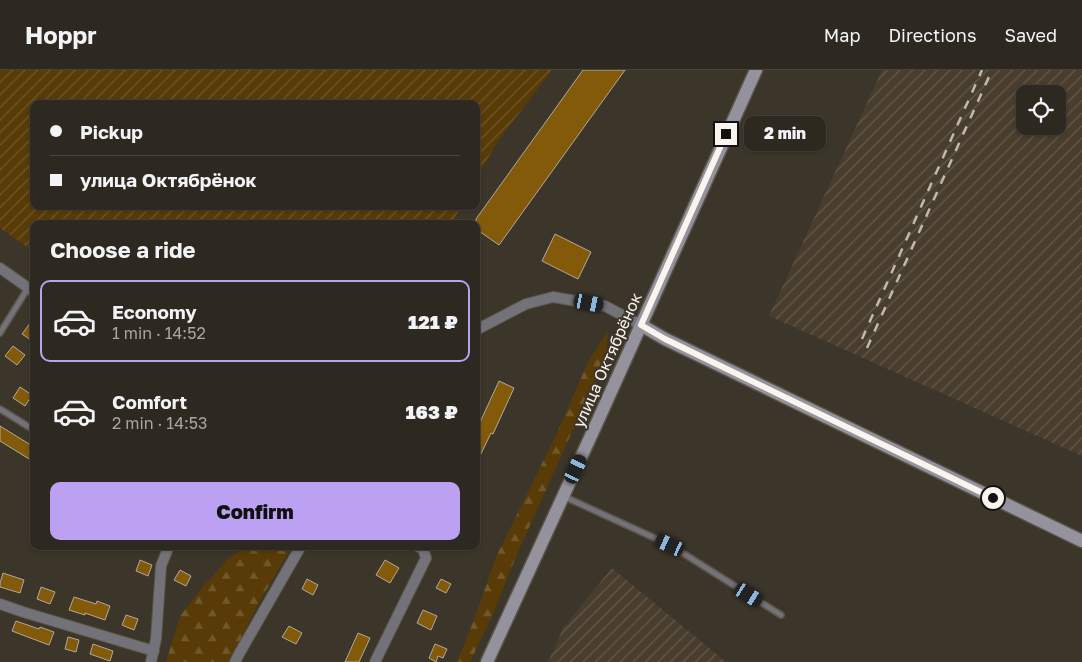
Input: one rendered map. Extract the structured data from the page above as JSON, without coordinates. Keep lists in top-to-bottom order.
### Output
{
  "streets": {
    "street": ["улица Октябрёнок"]
  },
  "page": {
    "header": "Hoppr",
    "nav": ["Map", "Directions", "Saved"],
    "banner": ["Pickup", "улица Октябрёнок"],
    "bubble": "2 min",
    "heading": "Choose a ride",
    "list": [
      {
        "name": "Economy",
        "note": "1 min · 14:52",
        "value": "121 ₽"
      },
      {
        "name": "Comfort",
        "note": "2 min · 14:53",
        "value": "163 ₽"
      }
    ],
    "buttons": "Confirm"
  }
}
